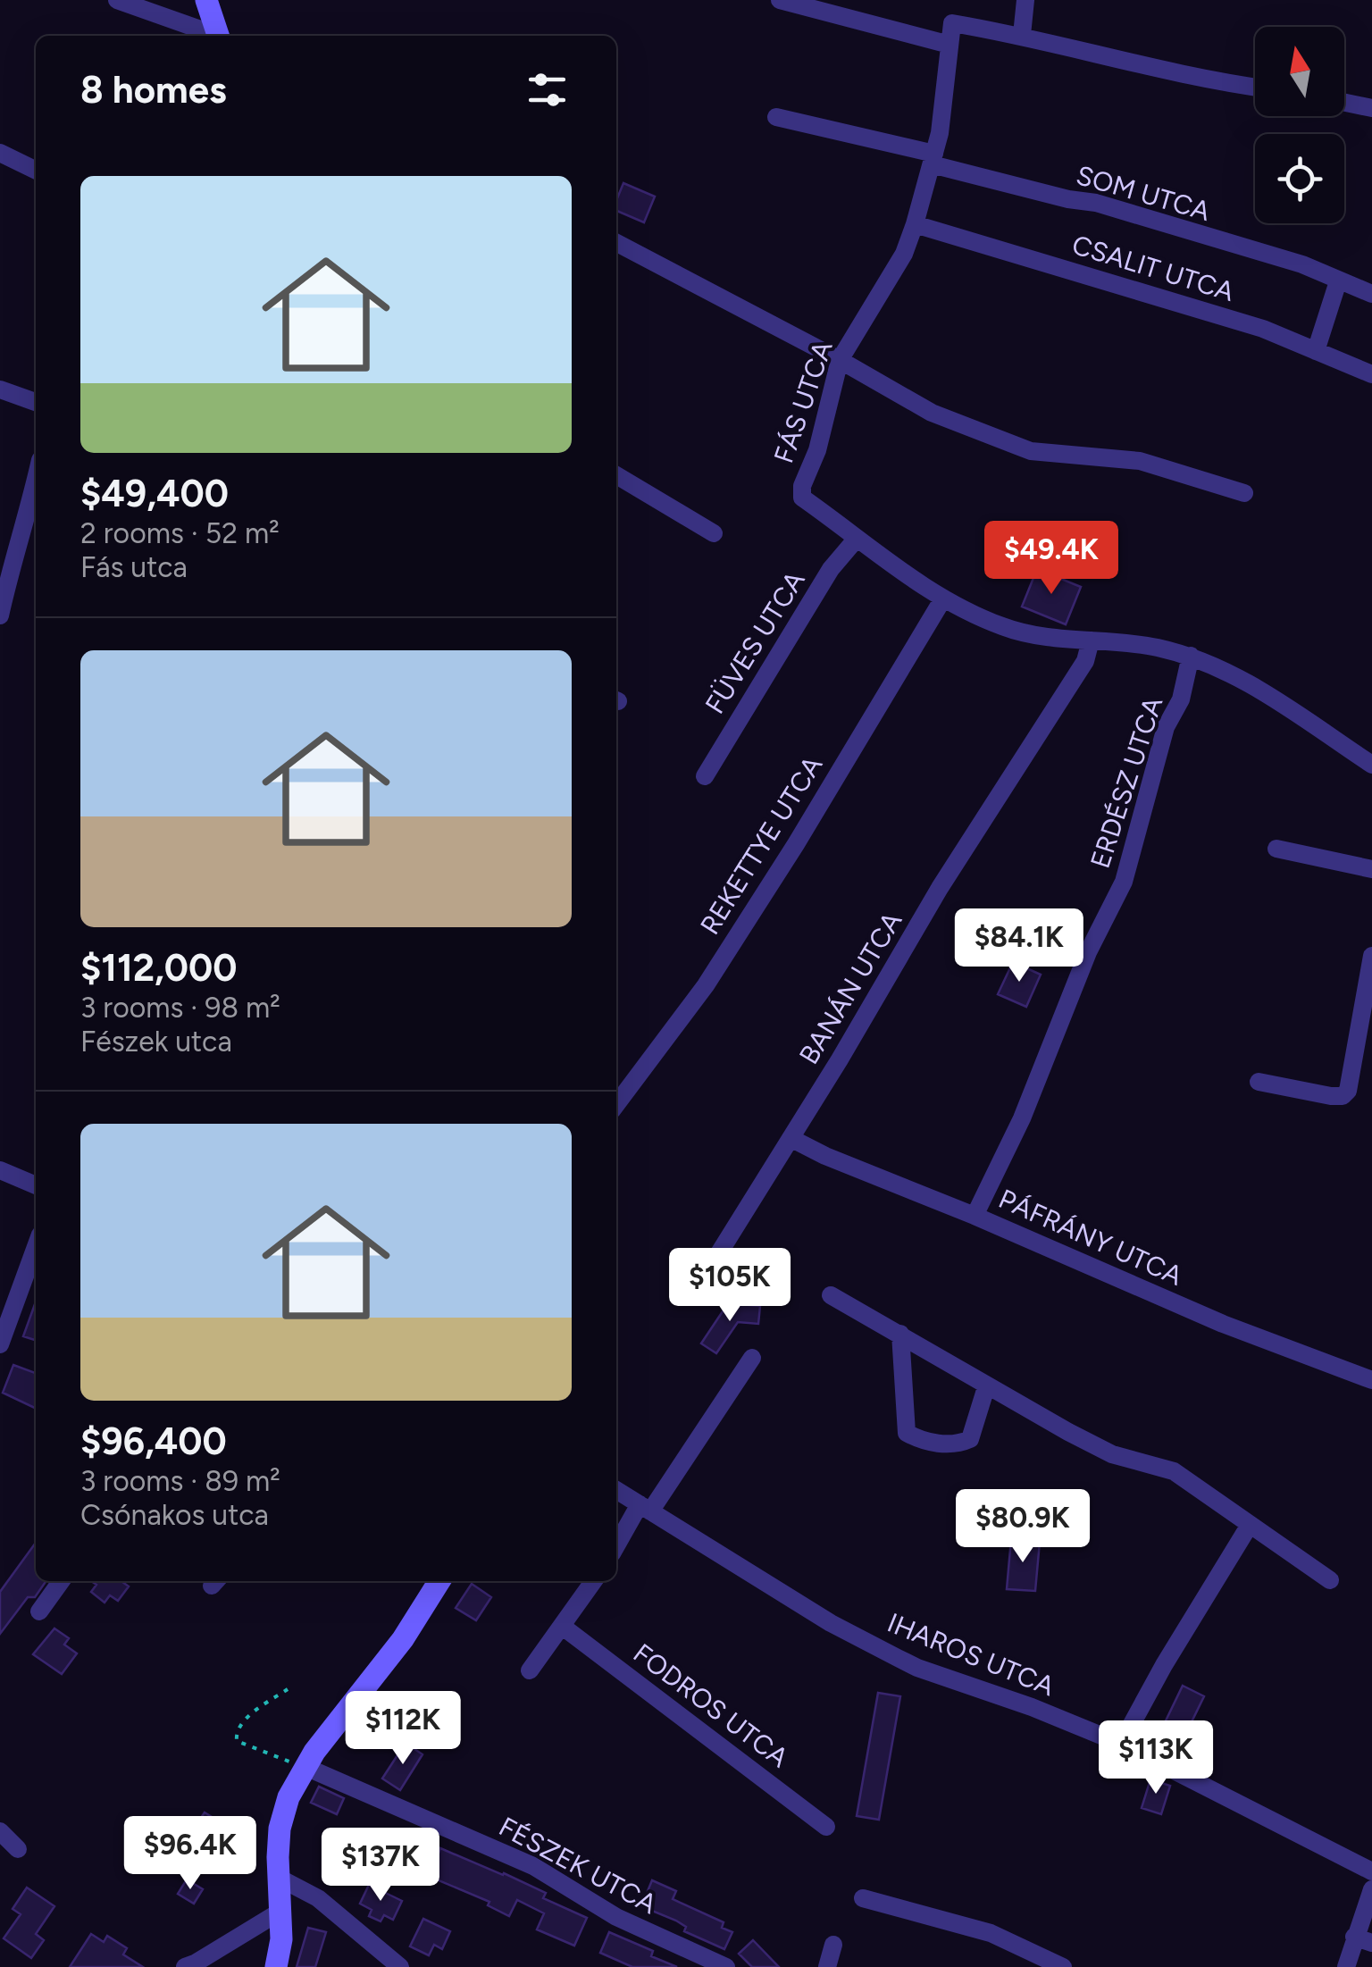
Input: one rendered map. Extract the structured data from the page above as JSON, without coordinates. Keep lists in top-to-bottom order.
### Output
{
  "streets": {
    "street": [
      "SOM UTCA",
      "CSALIT UTCA",
      "FÁS UTCA",
      "FÜVES UTCA",
      "ERDÉSZ UTCA",
      "REKETTYE UTCA",
      "BANÁN UTCA",
      "PÁFRÁNY UTCA",
      "IHAROS UTCA",
      "FODROS UTCA",
      "FÉSZEK UTCA"
    ]
  },
  "crossings": [
    ["SOM UTCA", "FÁS UTCA"],
    ["CSALIT UTCA", "FÁS UTCA"],
    ["FÁS UTCA", "FÜVES UTCA"],
    ["FÁS UTCA", "ERDÉSZ UTCA"],
    ["FÁS UTCA", "REKETTYE UTCA"],
    ["FÁS UTCA", "BANÁN UTCA"],
    ["ERDÉSZ UTCA", "PÁFRÁNY UTCA"],
    ["BANÁN UTCA", "PÁFRÁNY UTCA"]
  ],
  "north": "top",
  "page": {
    "heading": "8 homes",
    "list": [
      {
        "name": "$49,400",
        "note": "2 rooms · 52 m² · Fás utca"
      },
      {
        "name": "$112,000",
        "note": "3 rooms · 98 m² · Fészek utca"
      },
      {
        "name": "$96,400",
        "note": "3 rooms · 89 m² · Csónakos utca"
      }
    ],
    "price": [
      "$49.4K",
      "$84.1K",
      "$105K",
      "$80.9K",
      "$112K",
      "$113K",
      "$96.4K",
      "$137K"
    ]
  }
}
